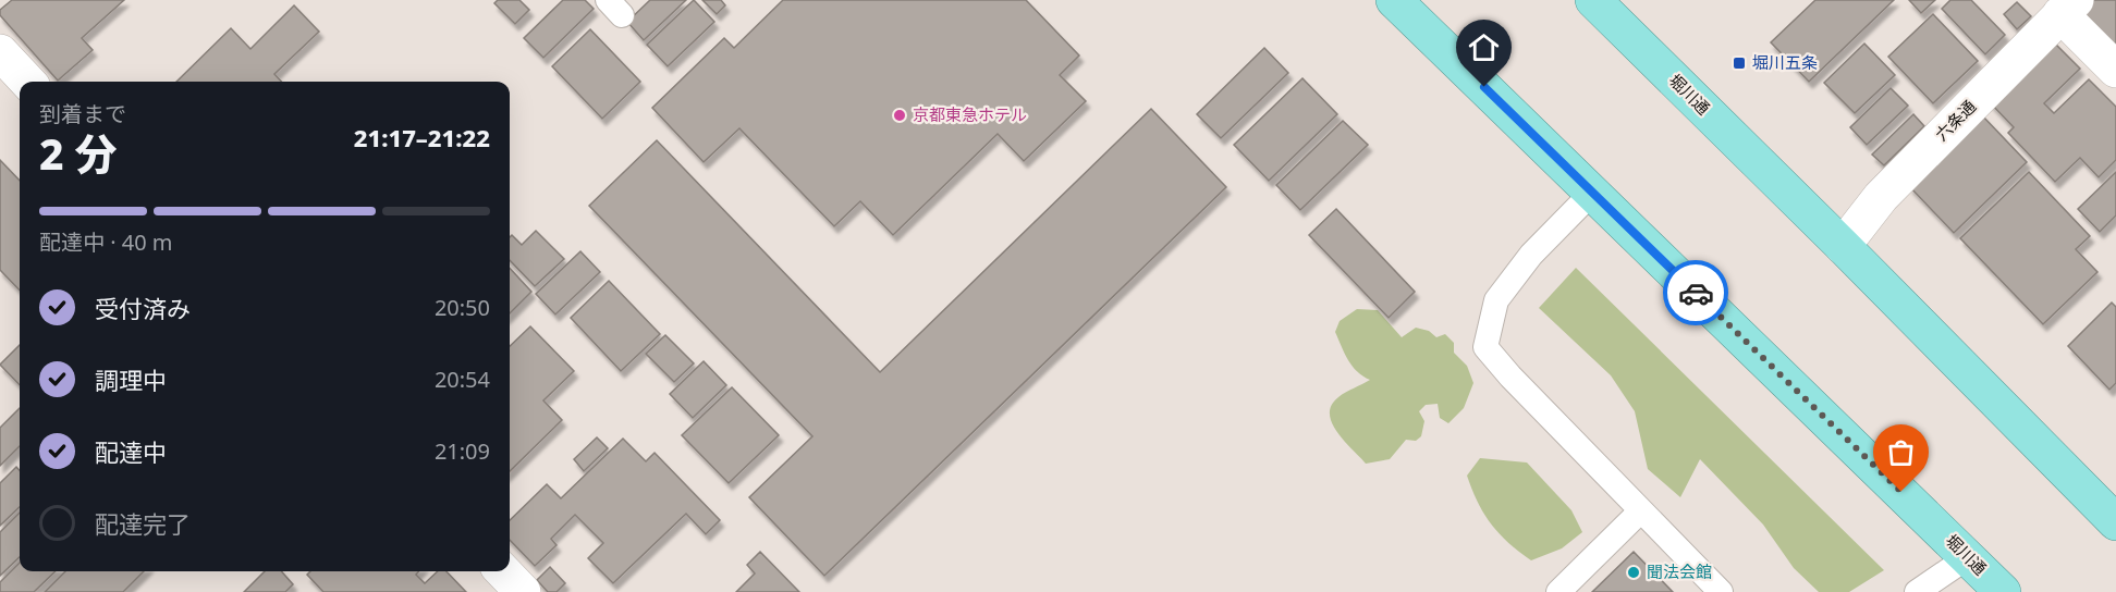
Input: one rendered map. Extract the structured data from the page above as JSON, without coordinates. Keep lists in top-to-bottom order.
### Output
{
  "streets": {
    "highway": ["堀川通"],
    "street": ["六条通"]
  },
  "crossings": [
    ["堀川通", "六条通"]
  ],
  "places": {
    "transit": ["堀川五条"],
    "other": ["京都東急ホテル", "聞法会館"]
  },
  "page": {
    "heading": ["2 分", "到着まで", "21:17–21:22"],
    "bar": "配達中 · 40 m",
    "list": [
      ["受付済み", "20:50"],
      ["調理中", "20:54"],
      ["配達中", "21:09"],
      "配達完了"
    ]
  }
}
